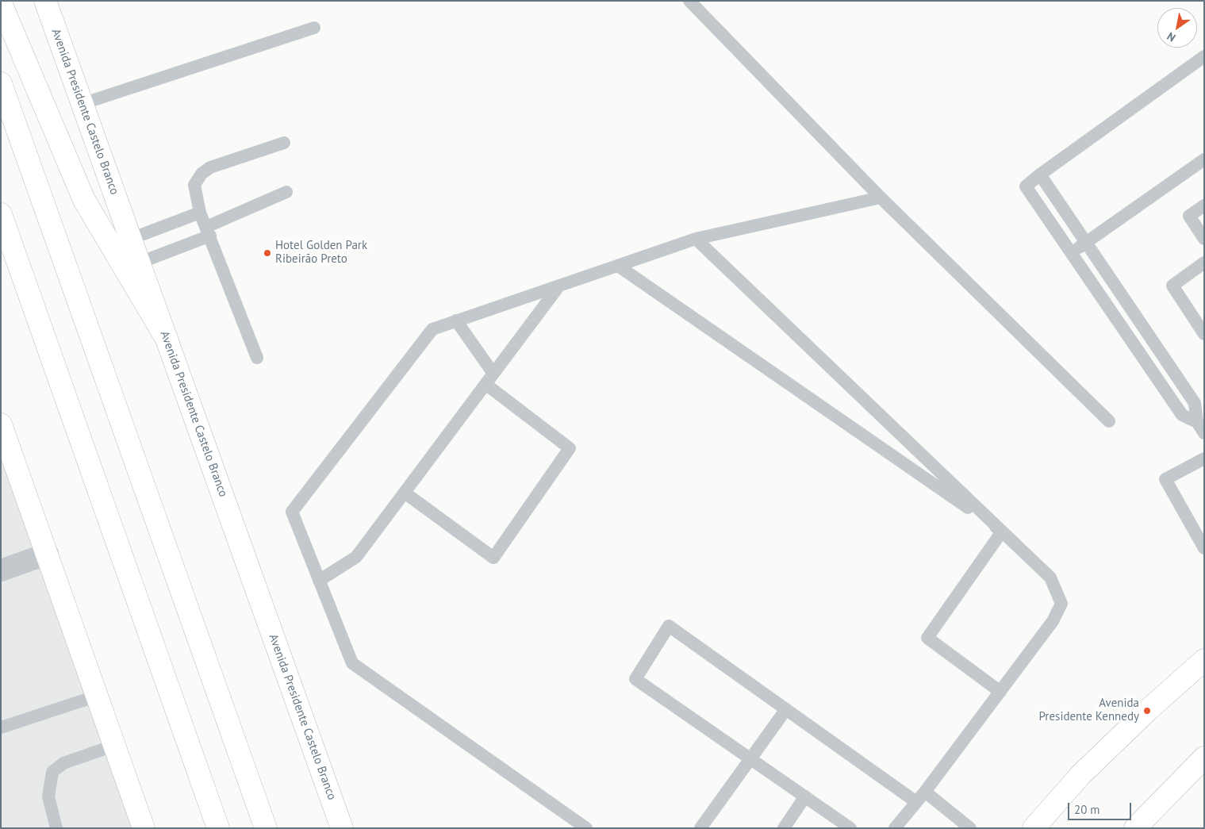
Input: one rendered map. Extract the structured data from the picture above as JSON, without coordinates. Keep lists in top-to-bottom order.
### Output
{
  "streets": {
    "main road": ["Avenida Presidente Castelo Branco"]
  },
  "places": ["Hotel Golden Park Ribeirão Preto", "Avenida Presidente Kennedy"],
  "scale_bar": "20 m",
  "north": "bottom left"
}
